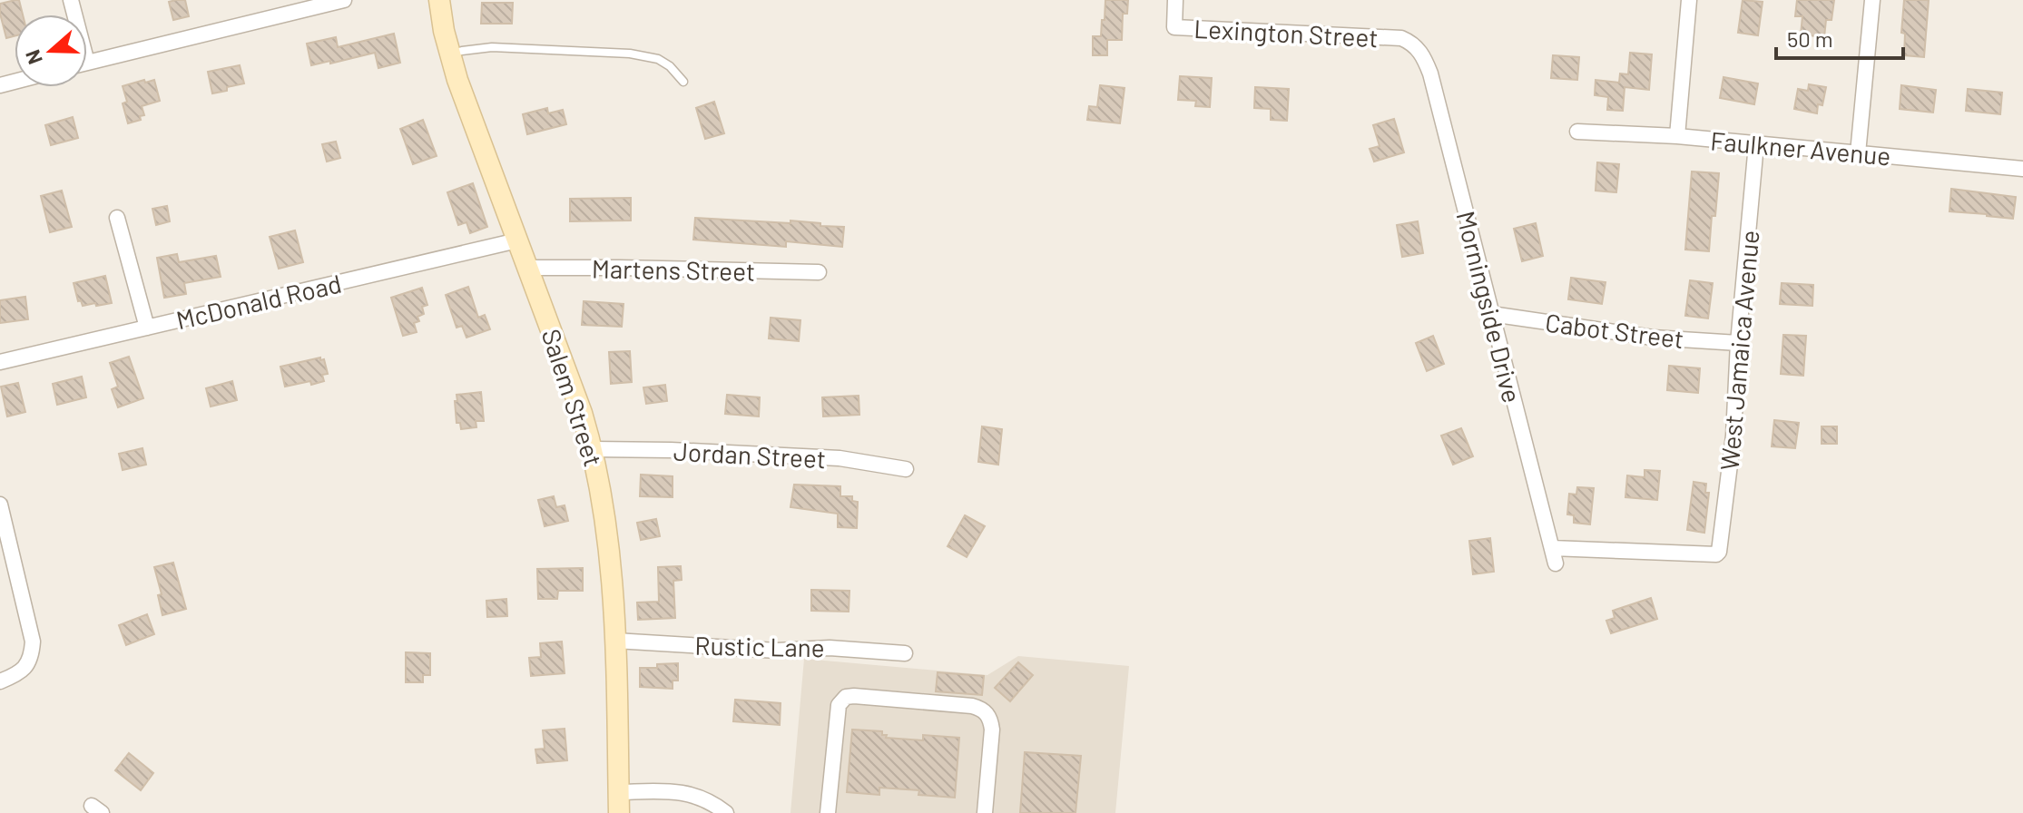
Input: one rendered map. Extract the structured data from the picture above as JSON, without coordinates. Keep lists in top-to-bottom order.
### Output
{
  "streets": {
    "street": [
      "Lexington Street",
      "Faulkner Avenue",
      "Martens Street",
      "McDonald Road",
      "Morningside Drive",
      "Cabot Street",
      "West Jamaica Avenue",
      "Salem Street",
      "Jordan Street",
      "Rustic Lane"
    ]
  },
  "crossings": [
    ["Lexington Street", "Morningside Drive"],
    ["Faulkner Avenue", "West Jamaica Avenue"],
    ["Martens Street", "Salem Street"],
    ["McDonald Road", "Salem Street"],
    ["Morningside Drive", "Cabot Street"],
    ["Morningside Drive", "West Jamaica Avenue"],
    ["Cabot Street", "West Jamaica Avenue"],
    ["Salem Street", "Jordan Street"],
    ["Salem Street", "Rustic Lane"]
  ],
  "scale_bar": "50 m",
  "north": "left"
}
